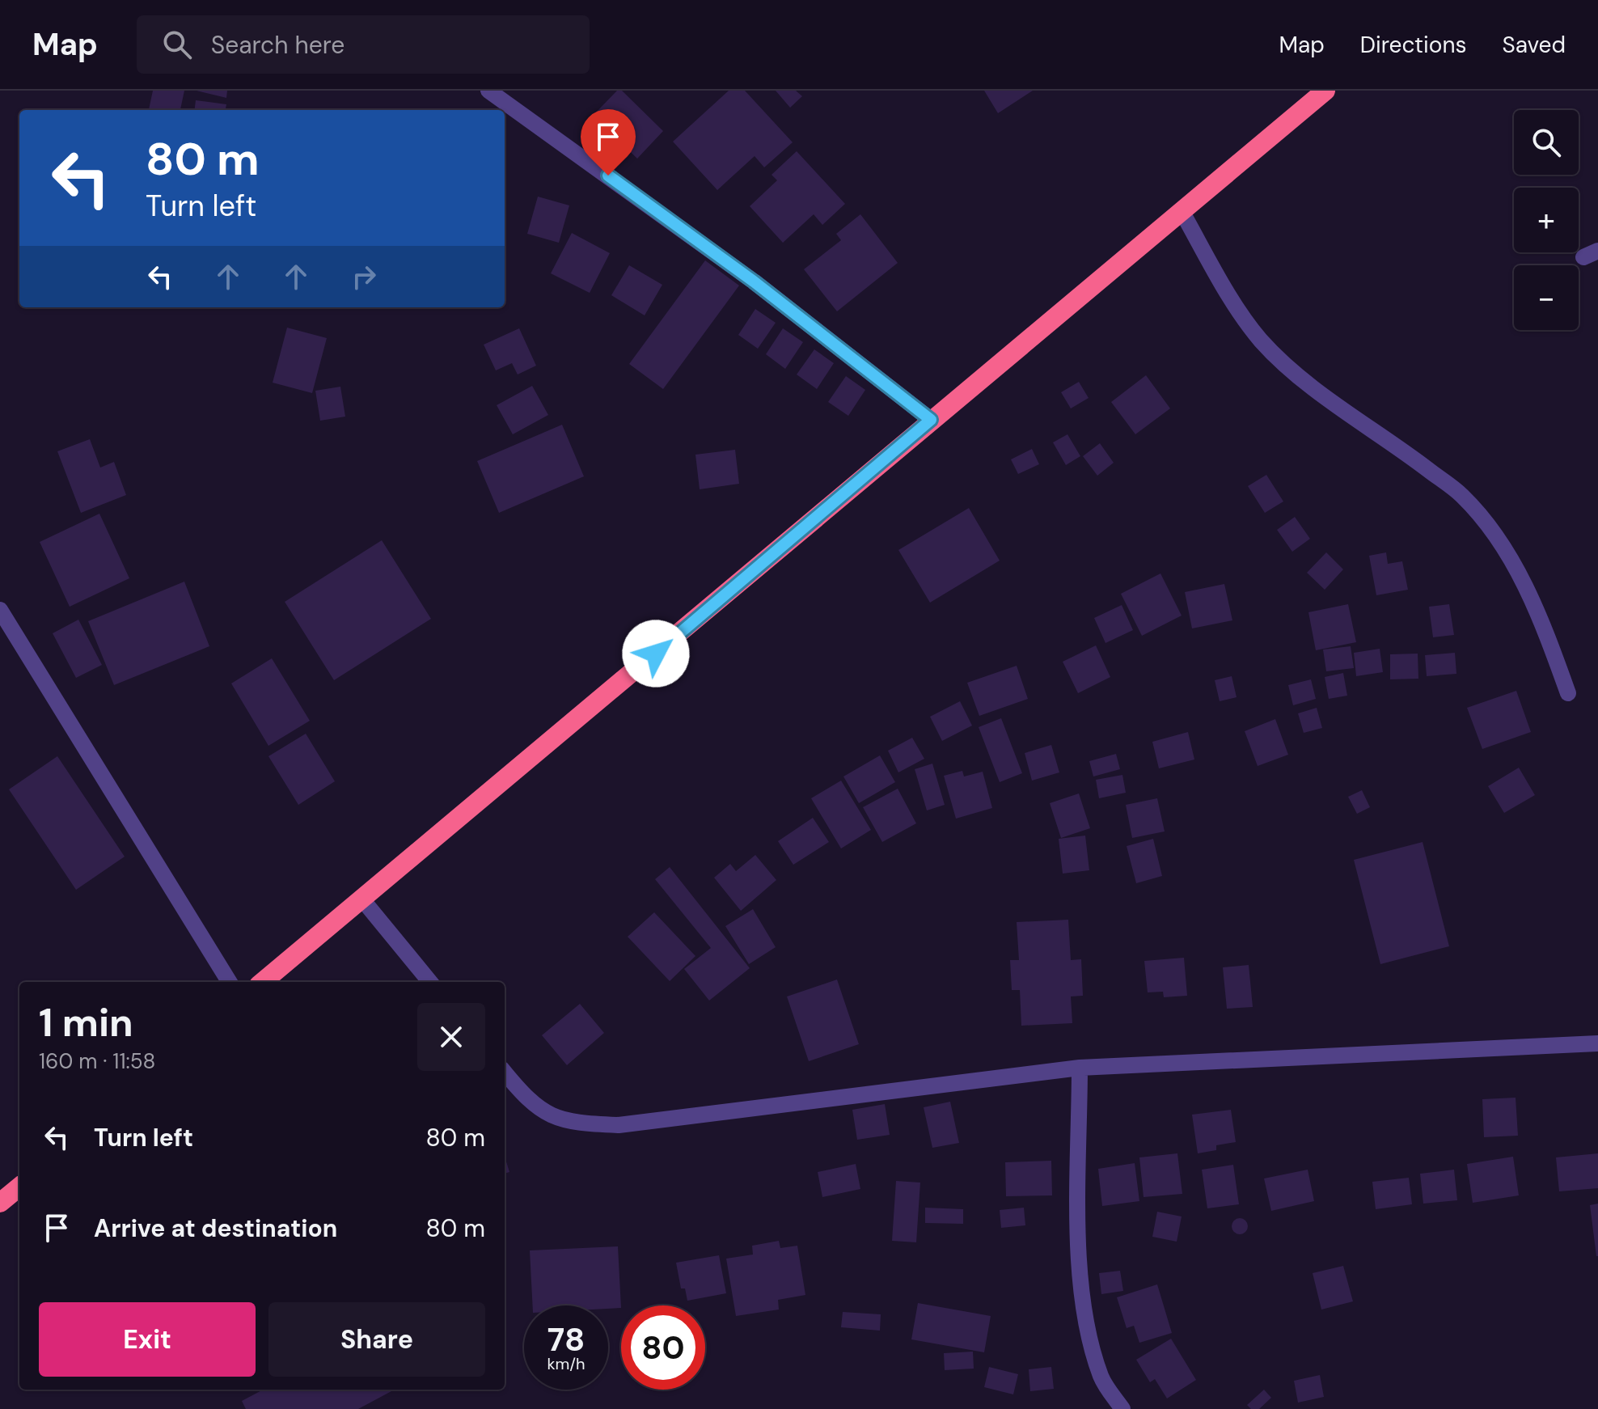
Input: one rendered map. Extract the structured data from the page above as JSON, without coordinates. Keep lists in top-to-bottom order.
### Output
{
  "page": {
    "header": "Map",
    "search": "Search here",
    "nav": ["Map", "Directions", "Saved"],
    "map_buttons": ["+", "−"],
    "turn": ["80 m", "Turn left"],
    "heading": ["1 min", "160 m · 11:58"],
    "list": [
      {
        "name": "Turn left",
        "value": "80 m"
      },
      {
        "name": "Arrive at destination",
        "value": "80 m"
      }
    ],
    "buttons": ["Exit", "Share"],
    "speed": "78 km/h",
    "limit": "80"
  }
}
